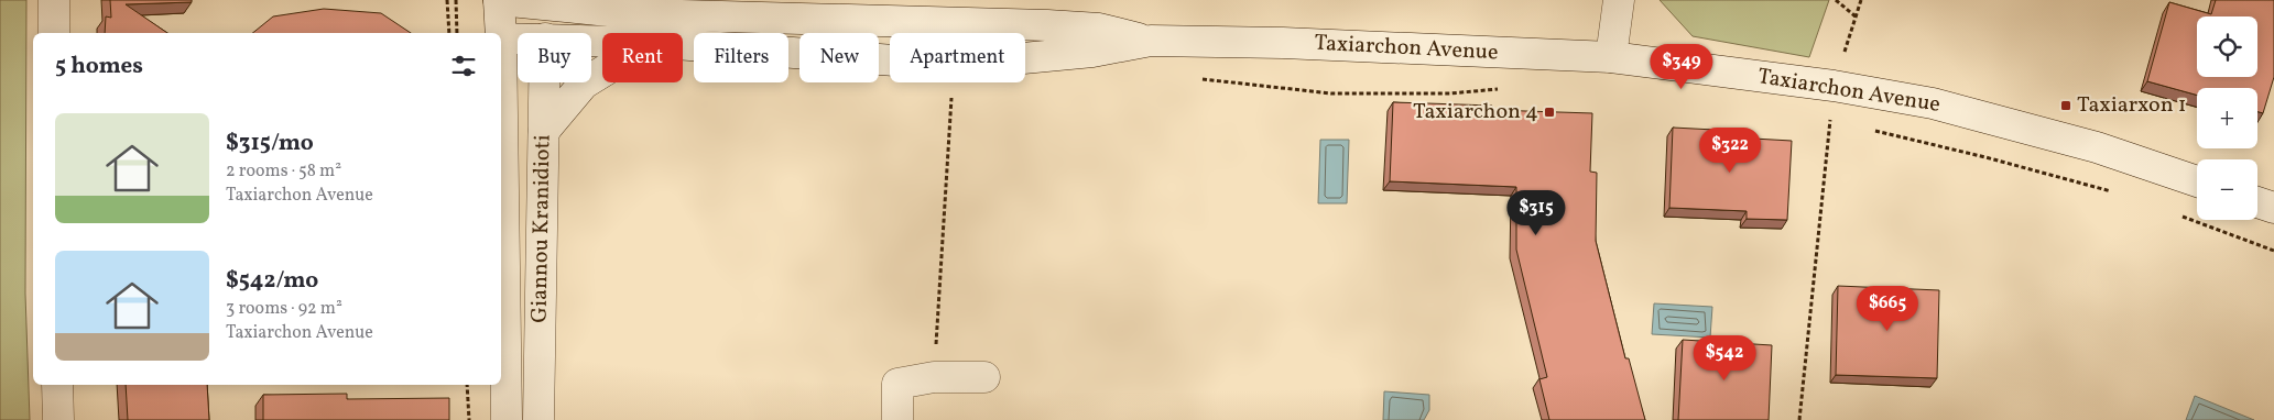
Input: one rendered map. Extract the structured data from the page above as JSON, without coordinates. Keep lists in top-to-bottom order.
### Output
{
  "streets": {
    "main road": ["Taxiarchon Avenue", "Giannou Kranidioti"]
  },
  "crossings": [
    ["Taxiarchon Avenue", "Giannou Kranidioti"]
  ],
  "places": {
    "transit": ["Taxiarxon 1", "Taxiarchon 4"]
  },
  "page": {
    "map_buttons": ["+", "−"],
    "chip": [
      "Buy",
      "Rent",
      "Filters",
      "New",
      "Apartment"
    ],
    "heading": "5 homes",
    "price": [
      "$349",
      "$322",
      "$315",
      "$665",
      "$542"
    ],
    "list": [
      {
        "name": "$315/mo",
        "note": "2 rooms · 58 m² · Taxiarchon Avenue"
      },
      {
        "name": "$542/mo",
        "note": "3 rooms · 92 m² · Taxiarchon Avenue"
      }
    ]
  }
}
